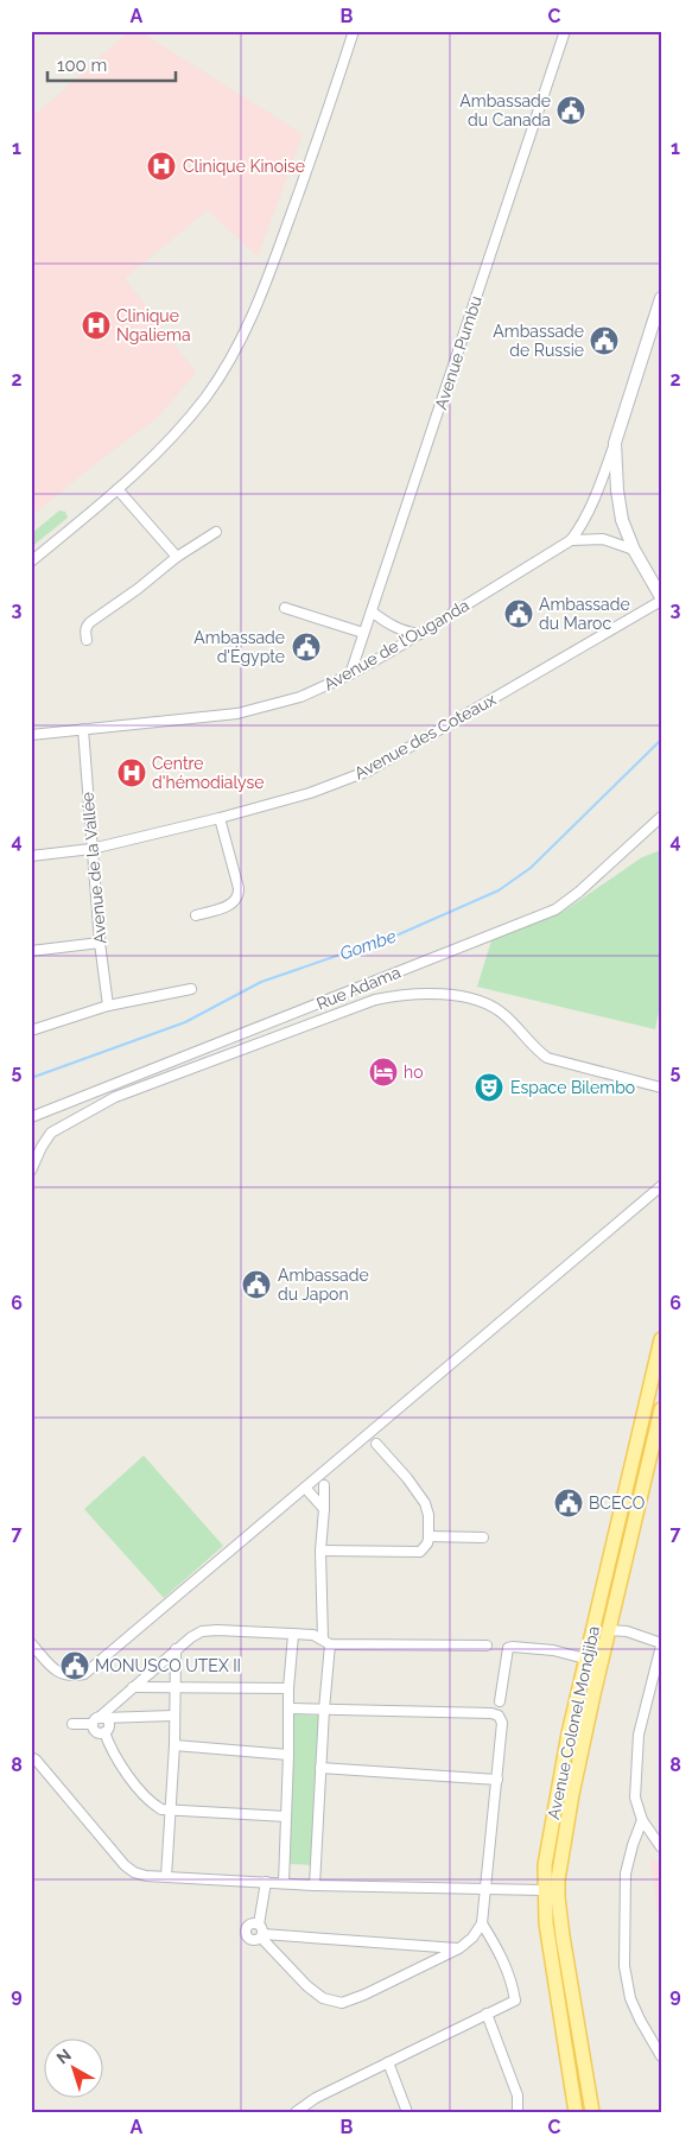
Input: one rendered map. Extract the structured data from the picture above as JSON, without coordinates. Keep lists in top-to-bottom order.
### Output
{
  "streets": {
    "main road": ["Avenue Colonel Mondjiba"],
    "street": [
      "Avenue Pumbu",
      "Avenue de l’Ouganda",
      "Avenue des Coteaux",
      "Avenue de la Vallée",
      "Rue Adama"
    ]
  },
  "crossings": [
    ["Avenue Pumbu", "Avenue de l’Ouganda"],
    ["Avenue de l’Ouganda", "Avenue de la Vallée"],
    ["Avenue des Coteaux", "Avenue de la Vallée"]
  ],
  "water": ["Gombe"],
  "places": {
    "public building": [
      "Ambassade du Canada",
      "Ambassade de Russie",
      "Ambassade du Maroc",
      "Ambassade d'Égypte",
      "Ambassade du Japon",
      "BCECO",
      "MONUSCO UTEX II"
    ],
    "hospital": ["Clinique Kinoise", "Clinique Ngaliema", "Centre d'hémodialyse"],
    "hotel": ["ho"],
    "theatre": ["Espace Bilembo"]
  },
  "scale_bar": "100 m",
  "north": "top left",
  "grid": {
    "columns": ["A", "B", "C"],
    "rows": [
      "1",
      "2",
      "3",
      "4",
      "5",
      "6",
      "7",
      "8",
      "9"
    ]
  }
}
